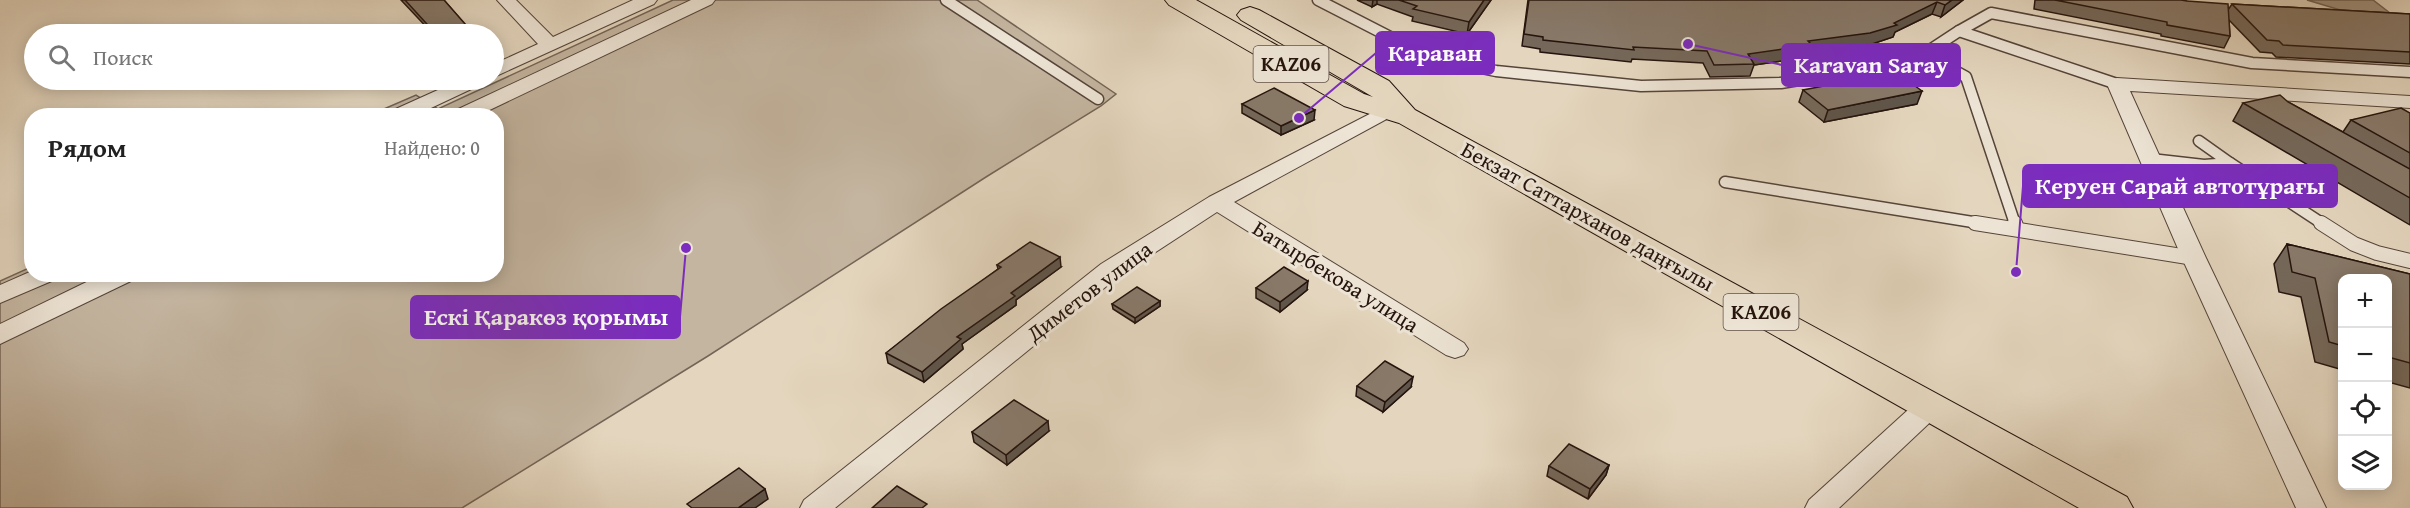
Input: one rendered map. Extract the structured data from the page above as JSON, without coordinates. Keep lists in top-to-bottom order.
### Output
{
  "streets": {
    "main road": ["KАZ06", "Бекзат Саттарханов даңғылы"],
    "street": ["Батырбекова улица", "Диметов улица"]
  },
  "crossings": [
    ["Бекзат Саттарханов даңғылы", "Диметов улица"],
    ["Батырбекова улица", "Диметов улица"]
  ],
  "places": [
    "Karavan Saray",
    "Караван",
    "Ескі Қаракөз қорымы",
    "Керуен Сарай автотұрағы"
  ],
  "page": {
    "search": "Поиск",
    "heading": ["Рядом", "Найдено: 0"],
    "map_buttons": ["+", "−"]
  }
}
